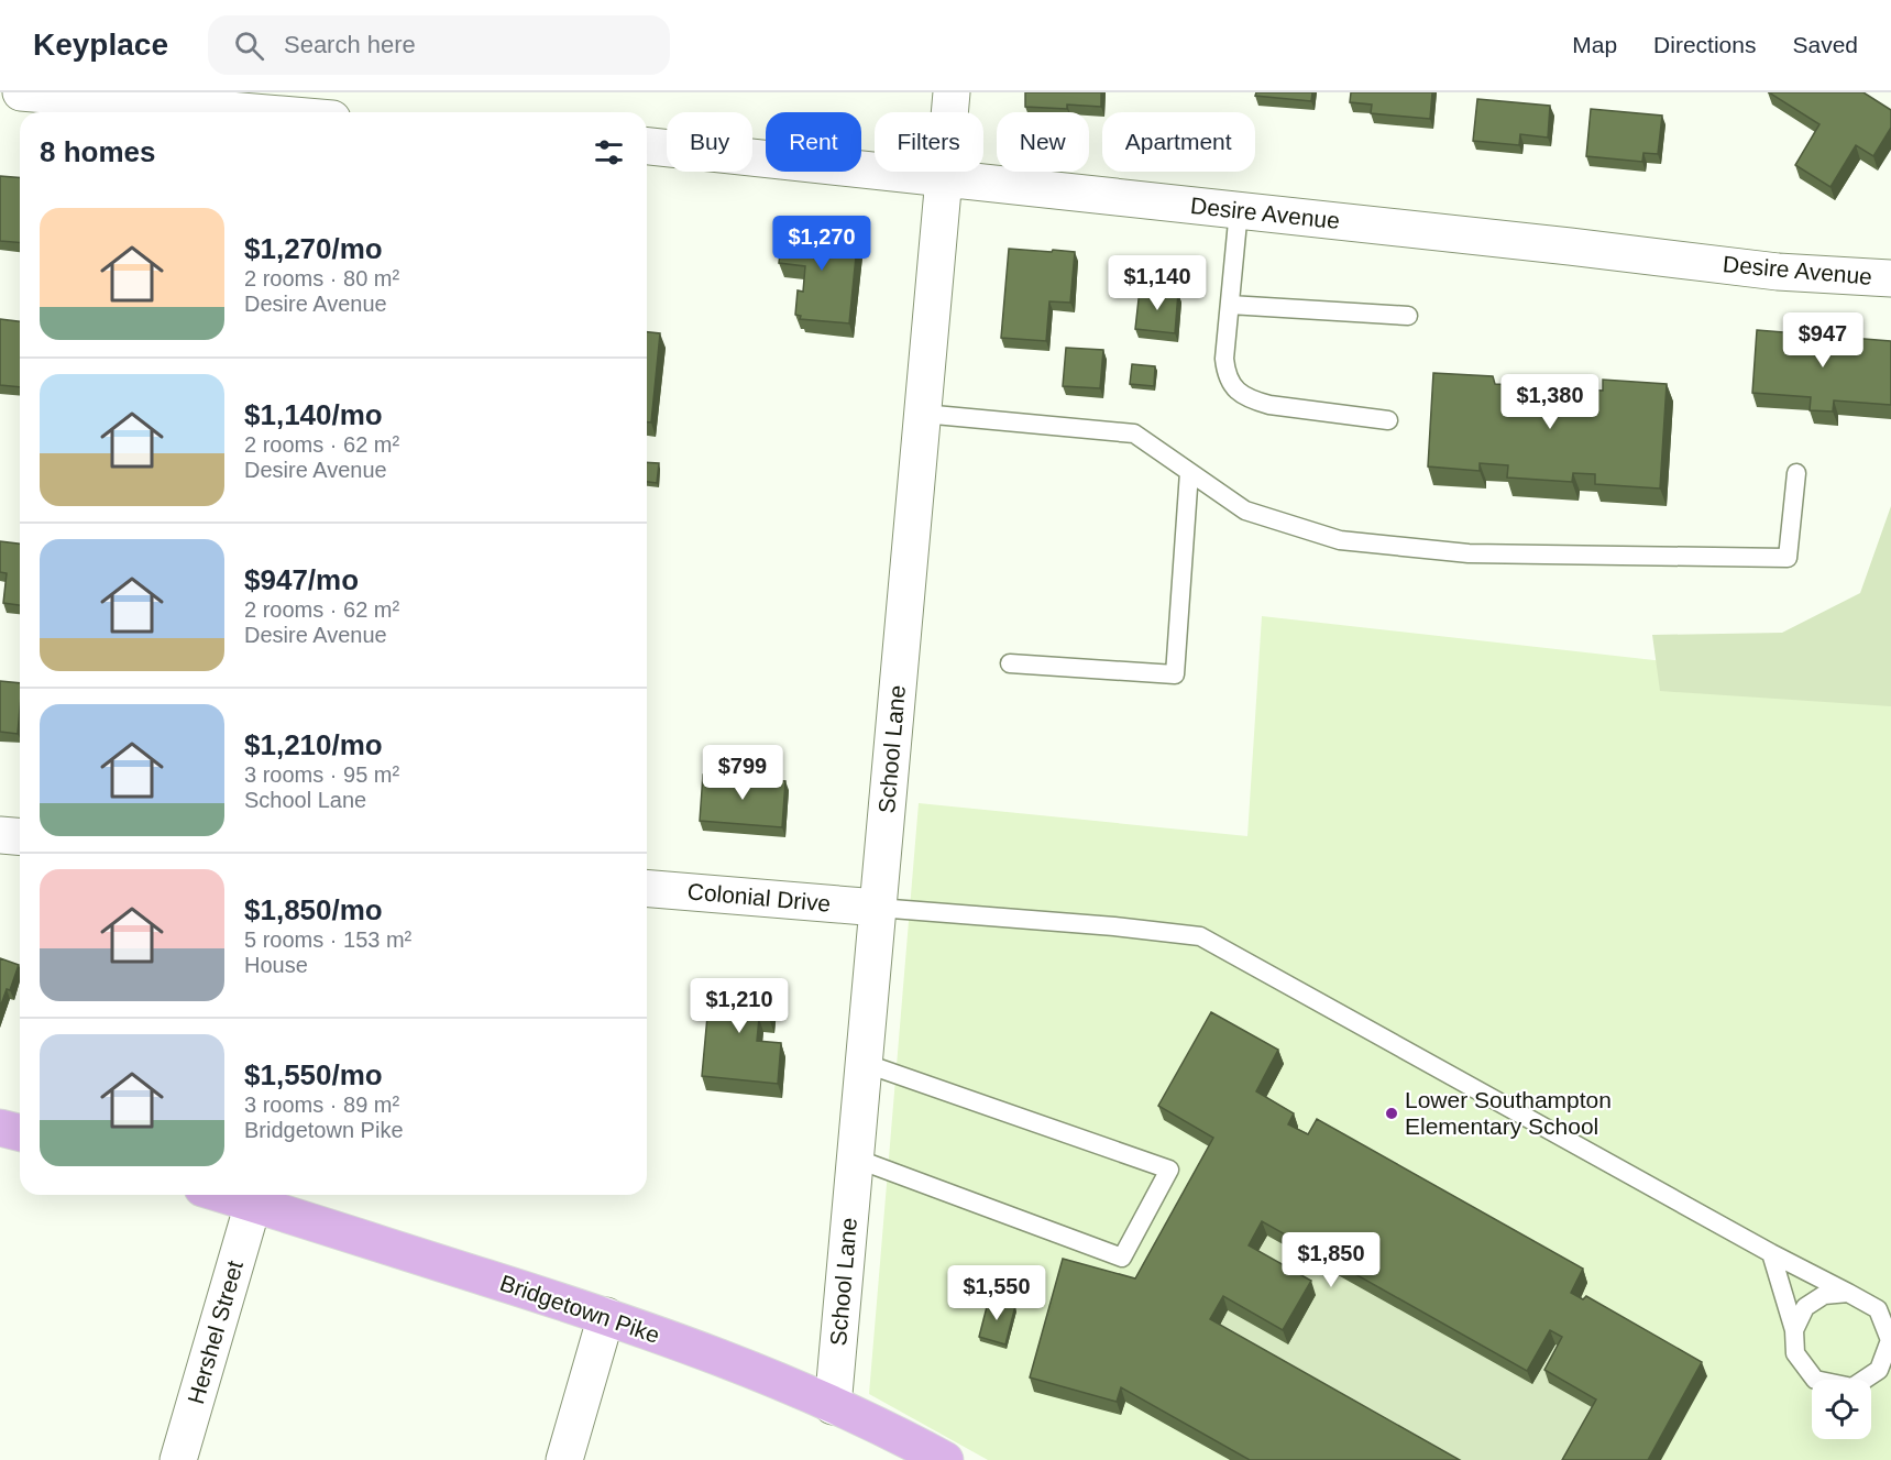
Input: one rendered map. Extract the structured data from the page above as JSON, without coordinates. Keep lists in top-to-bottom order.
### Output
{
  "streets": {
    "main road": ["Bridgetown Pike"],
    "street": [
      "Desire Avenue",
      "School Lane",
      "Colonial Drive",
      "Hershel Street"
    ]
  },
  "crossings": [
    ["Desire Avenue", "School Lane"],
    ["School Lane", "Colonial Drive"],
    ["School Lane", "Bridgetown Pike"],
    ["Bridgetown Pike", "Hershel Street"]
  ],
  "places": ["Lower Southampton Elementary School"],
  "page": {
    "header": "Keyplace",
    "search": "Search here",
    "nav": ["Map", "Directions", "Saved"],
    "chip": [
      "Buy",
      "Rent",
      "Filters",
      "New",
      "Apartment"
    ],
    "heading": "8 homes",
    "list": [
      {
        "name": "$1,270/mo",
        "note": "2 rooms · 80 m² · Desire Avenue"
      },
      {
        "name": "$1,140/mo",
        "note": "2 rooms · 62 m² · Desire Avenue"
      },
      {
        "name": "$947/mo",
        "note": "2 rooms · 62 m² · Desire Avenue"
      },
      {
        "name": "$1,210/mo",
        "note": "3 rooms · 95 m² · School Lane"
      },
      {
        "name": "$1,850/mo",
        "note": "5 rooms · 153 m² · House"
      },
      {
        "name": "$1,550/mo",
        "note": "3 rooms · 89 m² · Bridgetown Pike"
      }
    ],
    "price": [
      "$1,270",
      "$1,140",
      "$947",
      "$1,380",
      "$799",
      "$1,210",
      "$1,850",
      "$1,550"
    ]
  }
}
